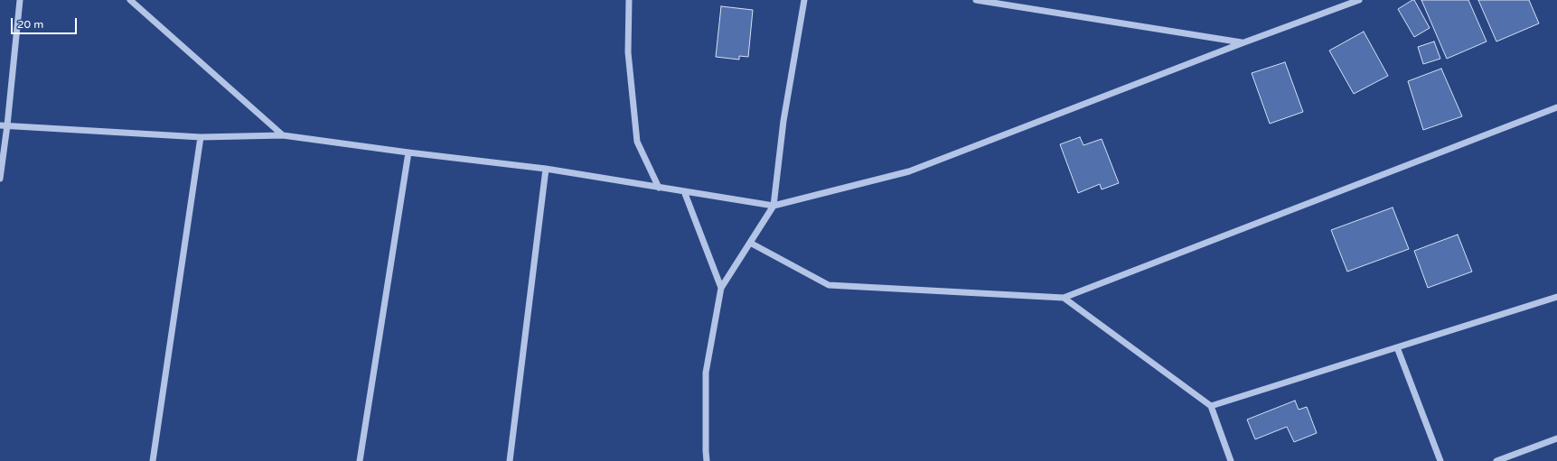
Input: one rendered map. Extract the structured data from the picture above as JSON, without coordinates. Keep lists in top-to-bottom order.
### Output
{
  "scale_bar": "20 m"
}
